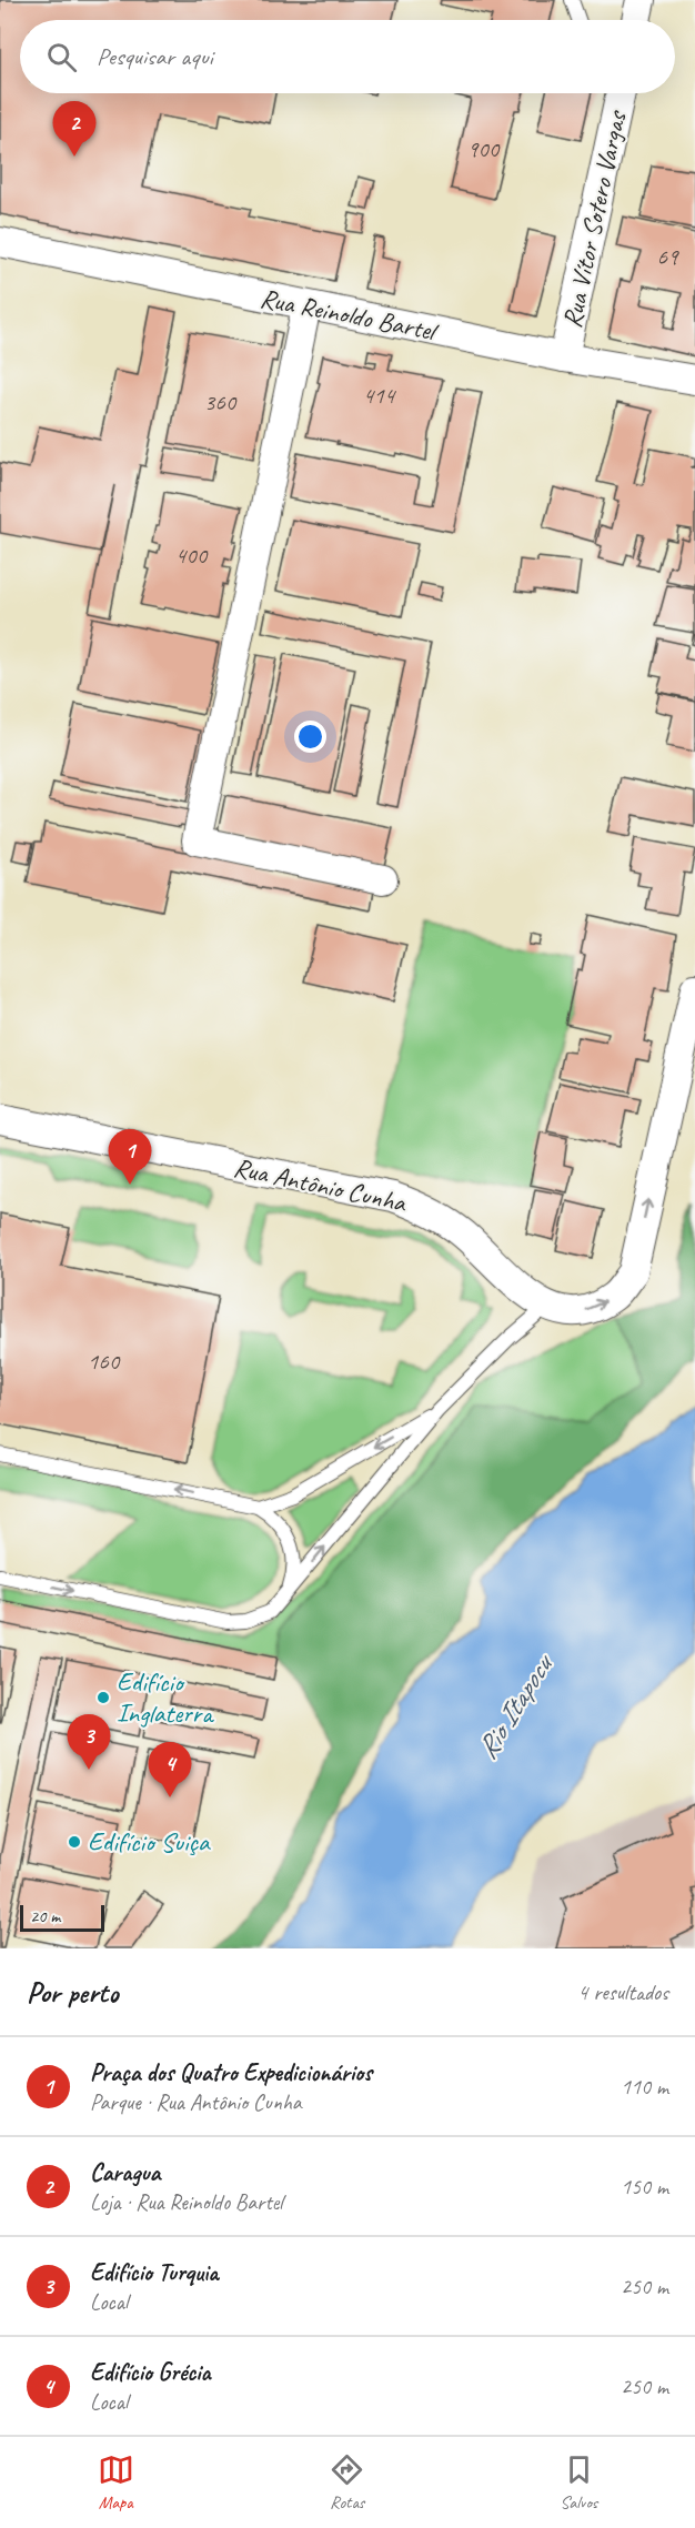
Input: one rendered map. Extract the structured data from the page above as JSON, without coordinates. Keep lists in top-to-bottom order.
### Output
{
  "streets": {
    "street": ["Rua Vítor Sotero Vargas", "Rua Reinoldo Bartel", "Rua Antônio Cunha"]
  },
  "crossings": [
    ["Rua Vítor Sotero Vargas", "Rua Reinoldo Bartel"]
  ],
  "water": ["Rio Itapocu"],
  "places": ["Edifício Inglaterra", "Edifício Suiça"],
  "house_numbers": [
    "900",
    "69",
    "414",
    "360",
    "400",
    "160"
  ],
  "scale_bar": "20 m",
  "page": {
    "search": "Pesquisar aqui",
    "pins": [
      "2",
      "1",
      "3",
      "4"
    ],
    "scale": "20 m",
    "heading": ["Por perto", "4 resultados"],
    "list": [
      {
        "mark": "1",
        "name": "Praça dos Quatro Expedicionários",
        "note": "Parque · Rua Antônio Cunha",
        "value": "110 m"
      },
      {
        "mark": "2",
        "name": "Caragua",
        "note": "Loja · Rua Reinoldo Bartel",
        "value": "150 m"
      },
      {
        "mark": "3",
        "name": "Edifício Turquia",
        "note": "Local",
        "value": "250 m"
      },
      {
        "mark": "4",
        "name": "Edifício Grécia",
        "note": "Local",
        "value": "250 m"
      }
    ],
    "nav": ["Mapa", "Rotas", "Salvos"]
  }
}
